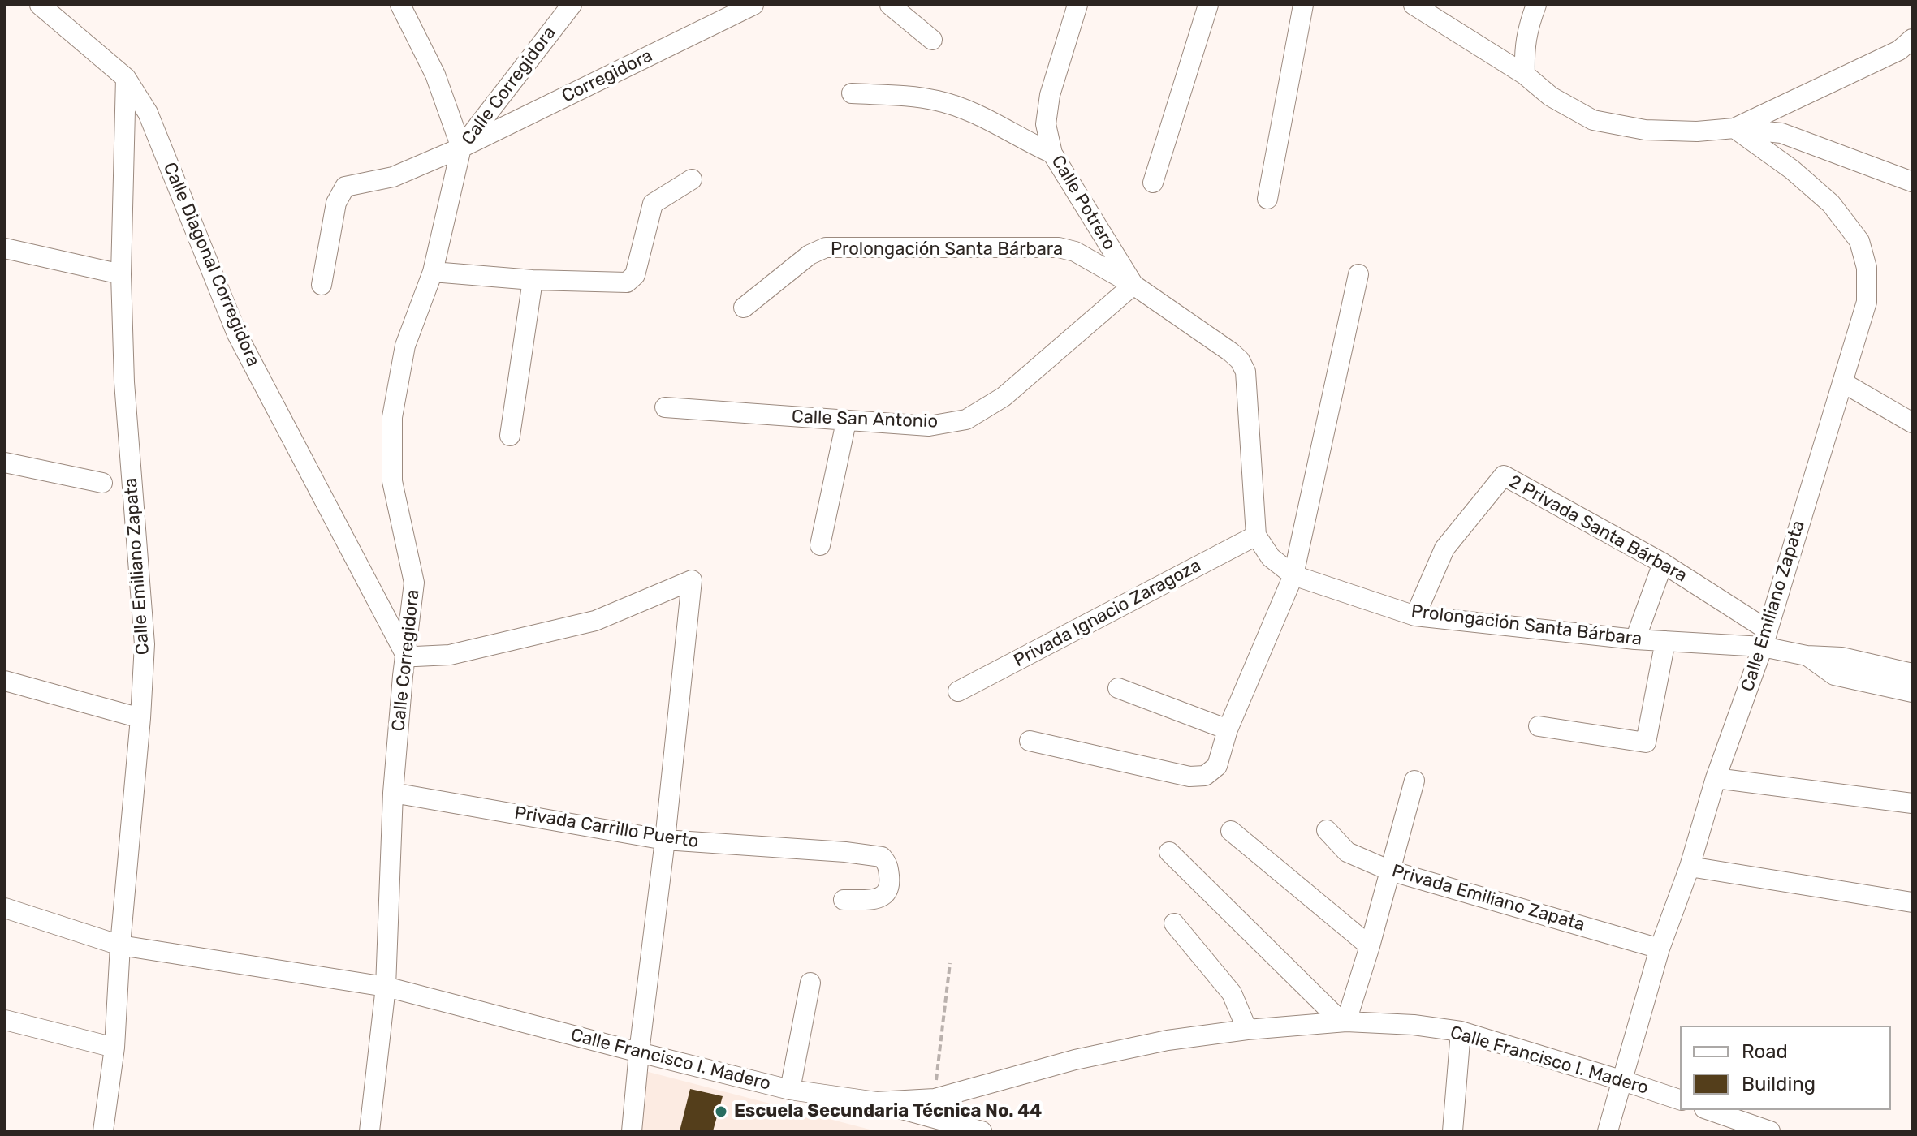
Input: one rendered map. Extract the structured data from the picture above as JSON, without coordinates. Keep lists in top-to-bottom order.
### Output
{
  "streets": {
    "street": [
      "Corregidora",
      "Calle Corregidora",
      "Calle Potrero",
      "Prolongación Santa Bárbara",
      "Calle Diagonal Corregidora",
      "Calle San Antonio",
      "2 Privada Santa Bárbara",
      "Calle Emiliano Zapata",
      "Privada Ignacio Zaragoza",
      "Privada Carrillo Puerto",
      "Privada Emiliano Zapata",
      "Calle Francisco I. Madero"
    ]
  },
  "crossings": [
    ["Corregidora", "Calle Corregidora"],
    ["Calle Corregidora", "Calle Diagonal Corregidora"],
    ["Calle Corregidora", "Privada Carrillo Puerto"],
    ["Calle Corregidora", "Calle Francisco I. Madero"],
    ["Calle Potrero", "Prolongación Santa Bárbara"],
    ["Calle Potrero", "Calle San Antonio"],
    ["Prolongación Santa Bárbara", "Calle San Antonio"],
    ["Prolongación Santa Bárbara", "2 Privada Santa Bárbara"],
    ["Prolongación Santa Bárbara", "Calle Emiliano Zapata"],
    ["Prolongación Santa Bárbara", "Privada Ignacio Zaragoza"],
    ["Calle Diagonal Corregidora", "Calle Emiliano Zapata"],
    ["2 Privada Santa Bárbara", "Calle Emiliano Zapata"],
    ["Calle Emiliano Zapata", "Privada Emiliano Zapata"],
    ["Calle Emiliano Zapata", "Calle Francisco I. Madero"]
  ],
  "places": ["Escuela Secundaria Técnica No. 44"],
  "legend": ["Road", "Building"]
}
